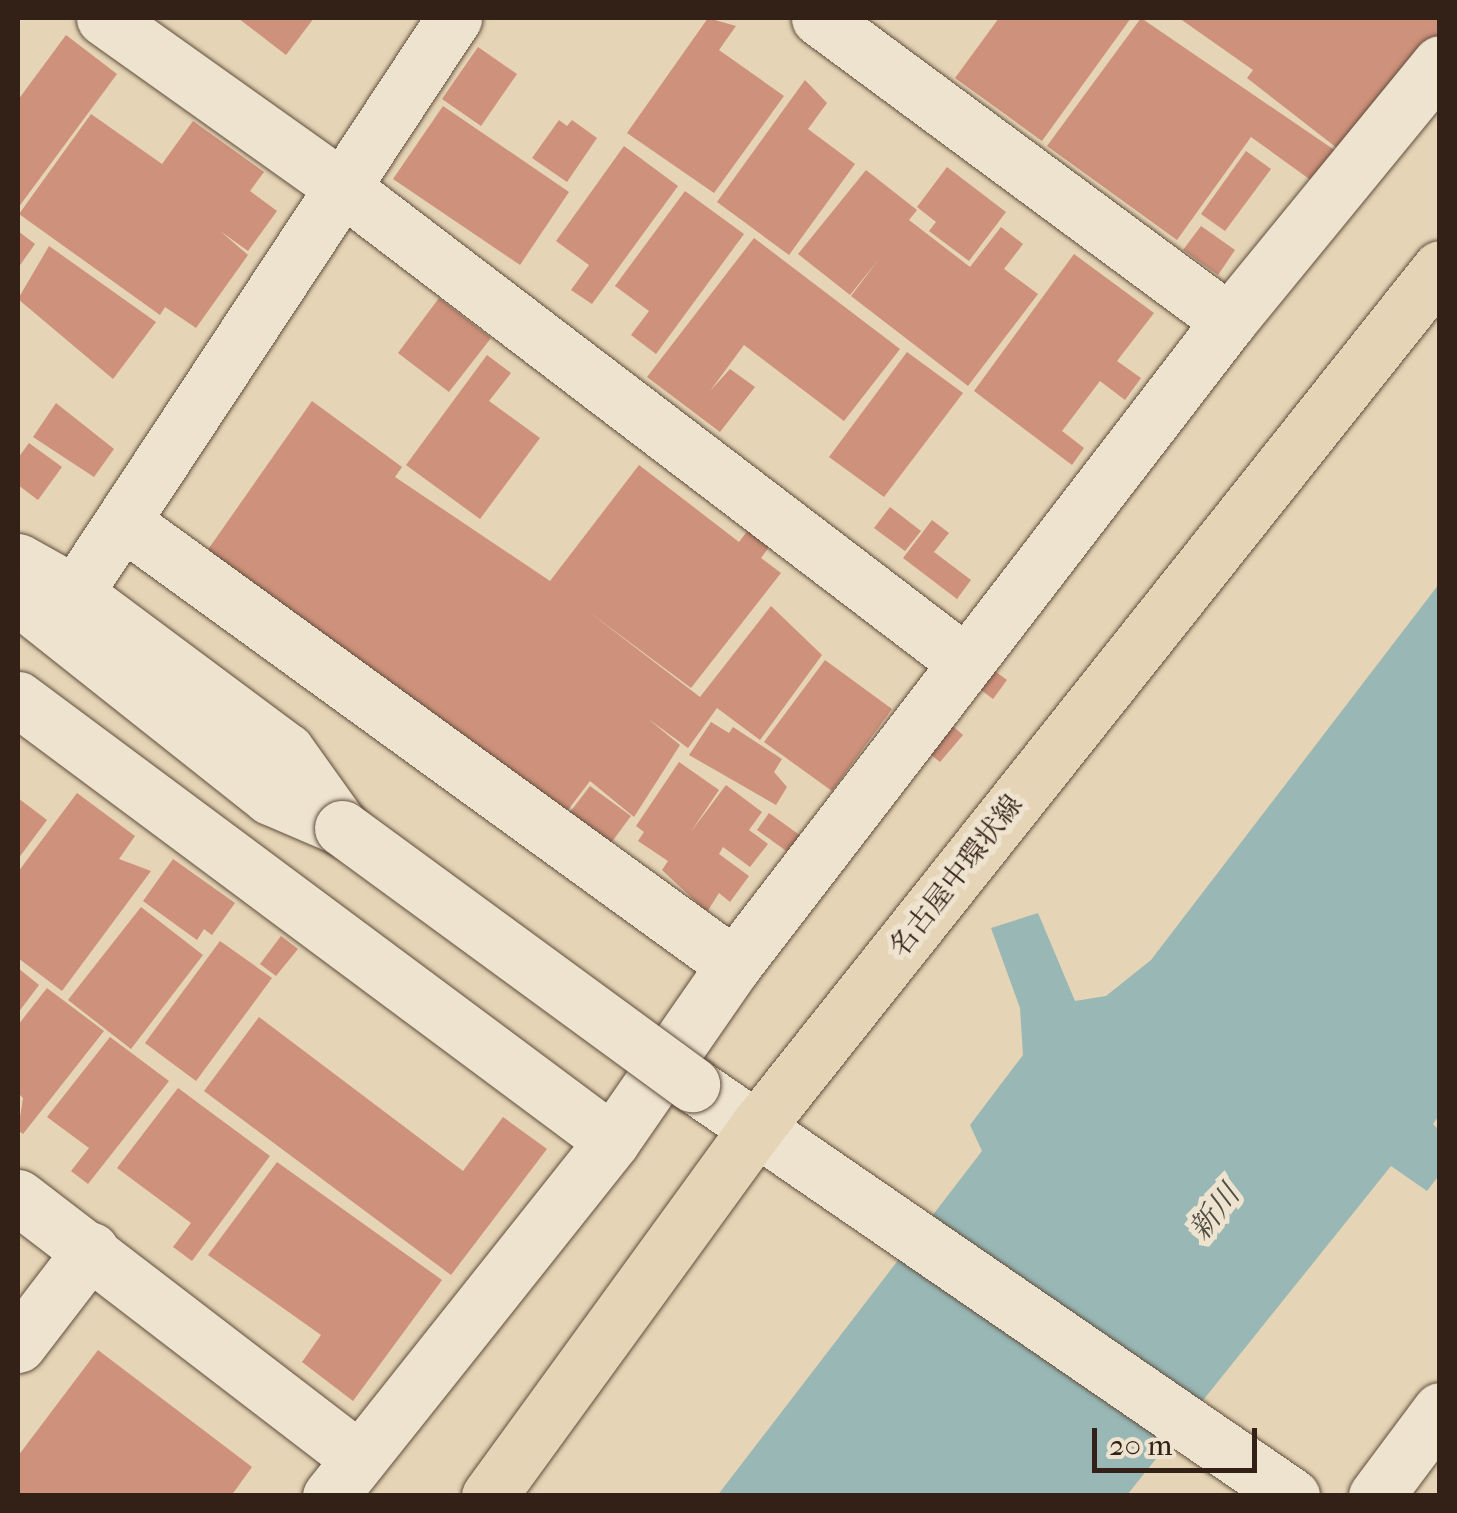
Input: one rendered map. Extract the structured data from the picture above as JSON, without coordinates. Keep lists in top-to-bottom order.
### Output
{
  "streets": {
    "main road": ["名古屋中環状線"]
  },
  "water": ["新川"],
  "scale_bar": "20 m"
}
